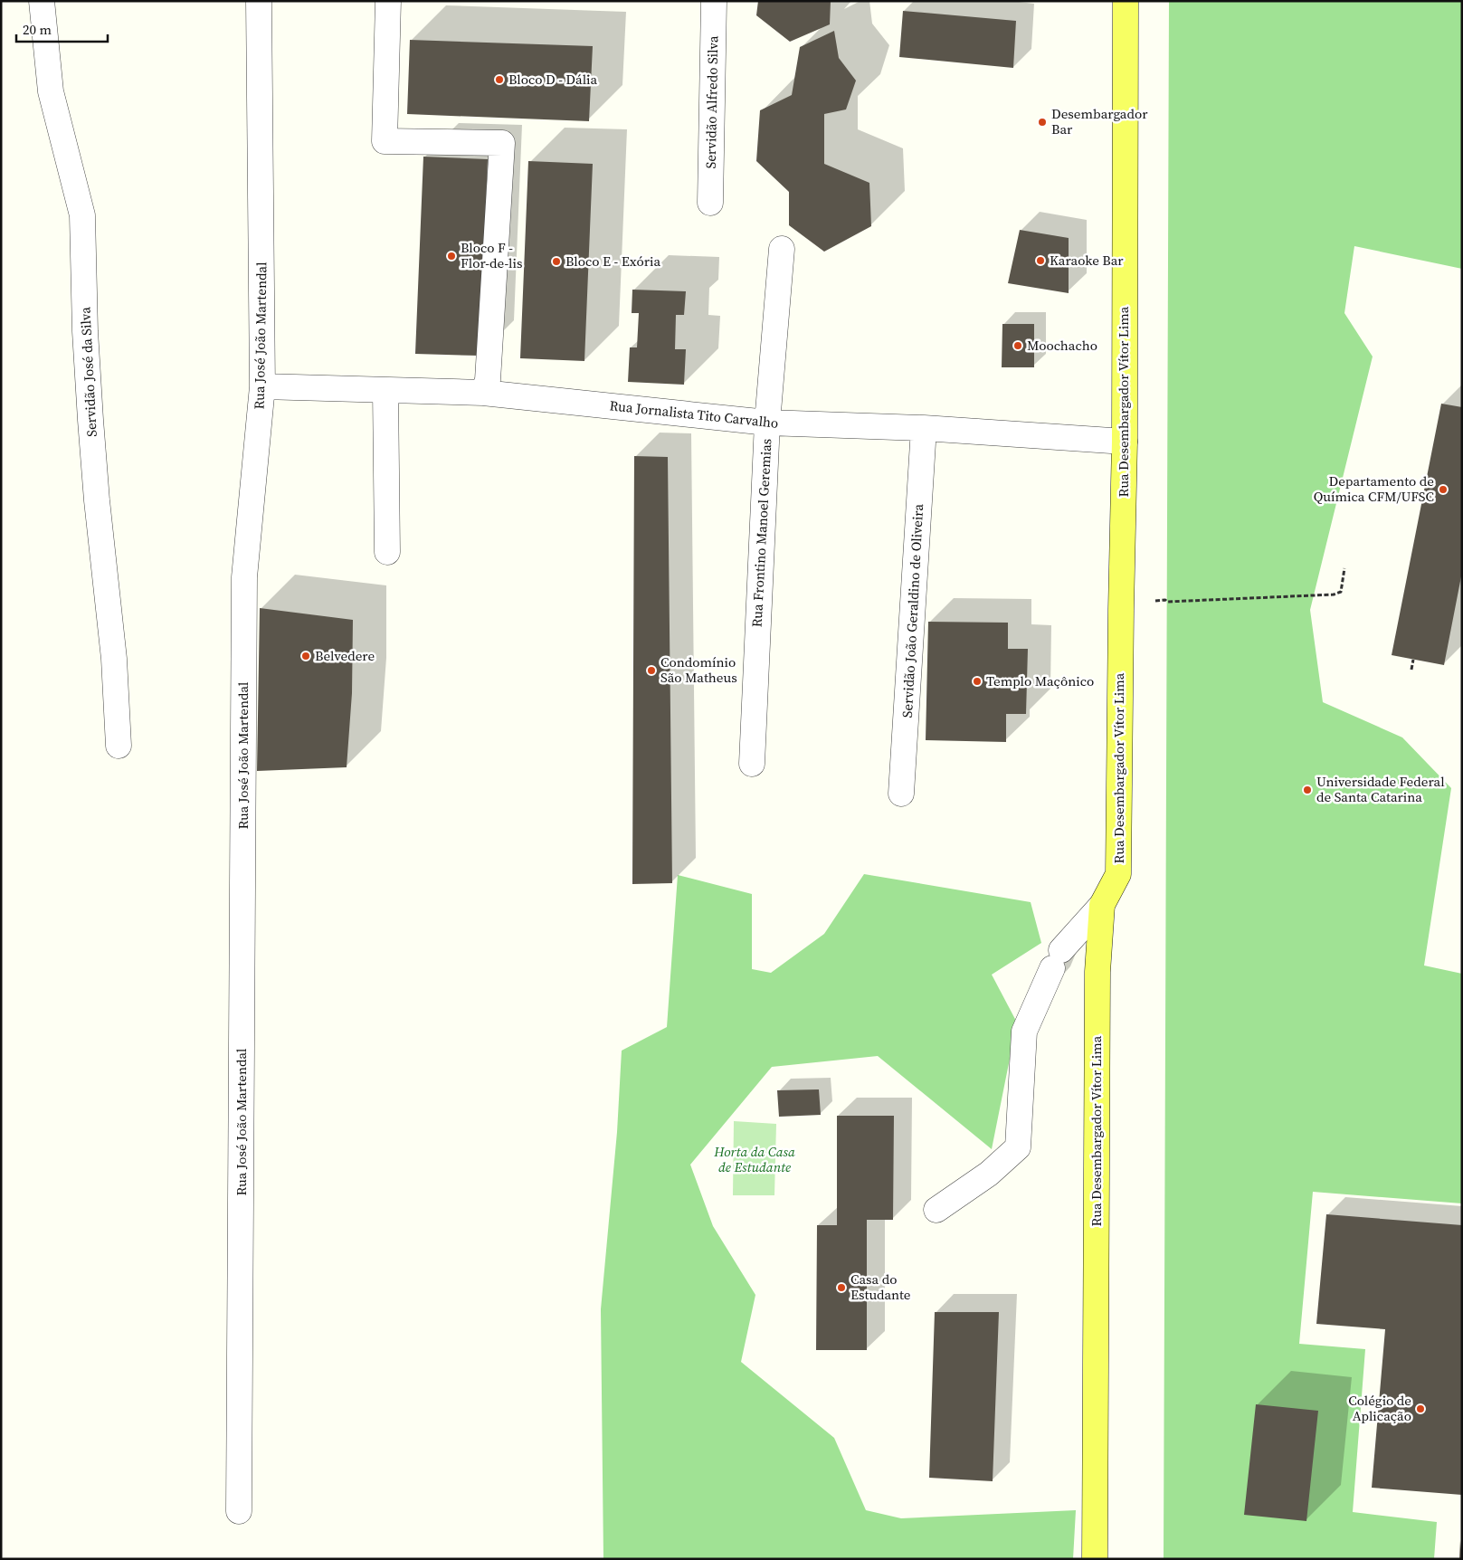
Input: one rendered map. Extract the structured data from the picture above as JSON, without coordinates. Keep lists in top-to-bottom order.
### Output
{
  "streets": {
    "main road": ["Rua Desembargador Vítor Lima"],
    "street": [
      "Servidão Alfredo Silva",
      "Rua José João Martendal",
      "Servidão José da Silva",
      "Rua Jornalista Tito Carvalho",
      "Rua Frontino Manoel Geremias",
      "Servidão João Geraldino de Oliveira"
    ]
  },
  "crossings": [
    ["Rua José João Martendal", "Rua Jornalista Tito Carvalho"],
    ["Rua Desembargador Vítor Lima", "Rua Jornalista Tito Carvalho"],
    ["Rua Jornalista Tito Carvalho", "Rua Frontino Manoel Geremias"],
    ["Rua Jornalista Tito Carvalho", "Servidão João Geraldino de Oliveira"]
  ],
  "parks": ["Horta da Casa de Estudante"],
  "places": [
    "Bloco D - Dália",
    "Desembargador Bar",
    "Bloco F - Flor-de-lis",
    "Karaoke Bar",
    "Bloco E - Exória",
    "Moochacho",
    "Departamento de Química CFM/UFSC",
    "Belvedere",
    "Condomínio São Matheus",
    "Templo Maçônico",
    "Universidade Federal de Santa Catarina",
    "Casa do Estudante",
    "Colégio de Aplicação"
  ],
  "scale_bar": "20 m"
}
